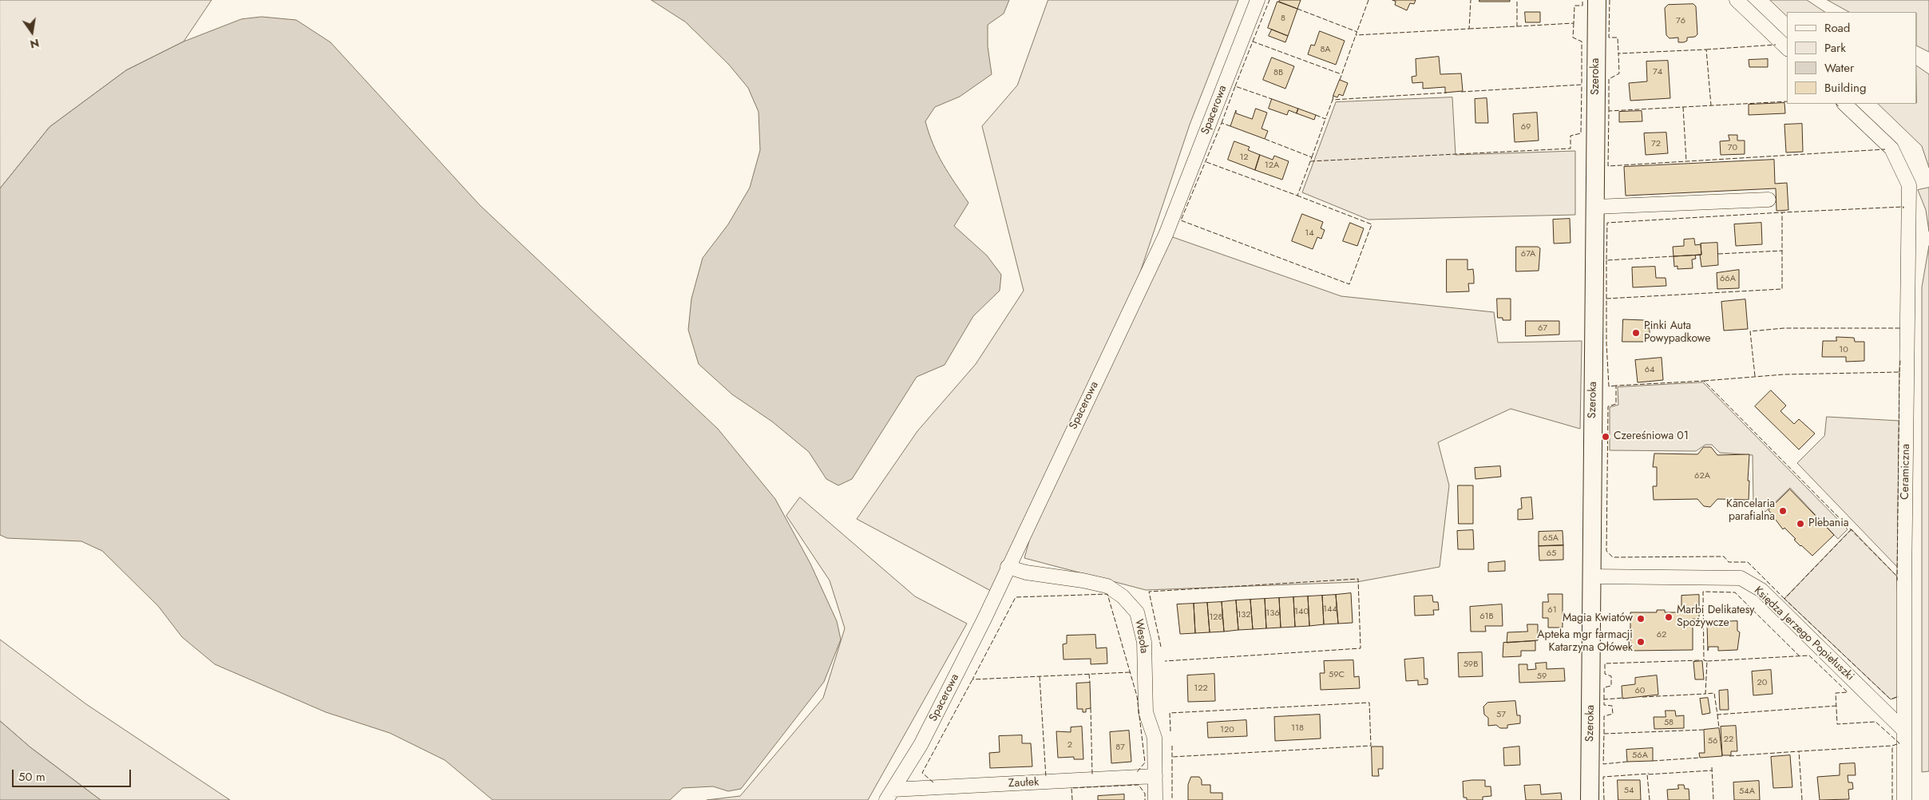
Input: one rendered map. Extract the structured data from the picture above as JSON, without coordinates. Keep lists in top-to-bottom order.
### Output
{
  "streets": {
    "street": [
      "Szeroka",
      "Spacerowa",
      "Ceramiczna",
      "Księdza Jerzego Popiełuszki",
      "Wesoła",
      "Zaułek"
    ]
  },
  "crossings": [
    ["Szeroka", "Księdza Jerzego Popiełuszki"],
    ["Spacerowa", "Wesoła"],
    ["Spacerowa", "Zaułek"],
    ["Ceramiczna", "Księdza Jerzego Popiełuszki"],
    ["Wesoła", "Zaułek"]
  ],
  "places": [
    "Pinki Auta Powypadkowe",
    "Czereśniowa 01",
    "Kancelaria parafialna",
    "Plebania",
    "Marbi Delikatesy Spożywcze",
    "Magia Kwiatów",
    "Apteka mgr farmacji Katarzyna Ołówek"
  ],
  "house_numbers": [
    "8",
    "76",
    "8A",
    "74",
    "8B",
    "69",
    "72",
    "70",
    "12",
    "12A",
    "14",
    "67A",
    "66A",
    "67",
    "10",
    "64",
    "62A",
    "65A",
    "65",
    "144",
    "61",
    "140",
    "136",
    "132",
    "61B",
    "128",
    "62",
    "59B",
    "59C",
    "59",
    "20",
    "122",
    "60",
    "57",
    "58",
    "118",
    "120",
    "22",
    "56",
    "2",
    "87",
    "56A",
    "54",
    "54A"
  ],
  "legend": [
    "Road",
    "Park",
    "Water",
    "Building"
  ],
  "scale_bar": "50 m",
  "north": "bottom"
}
